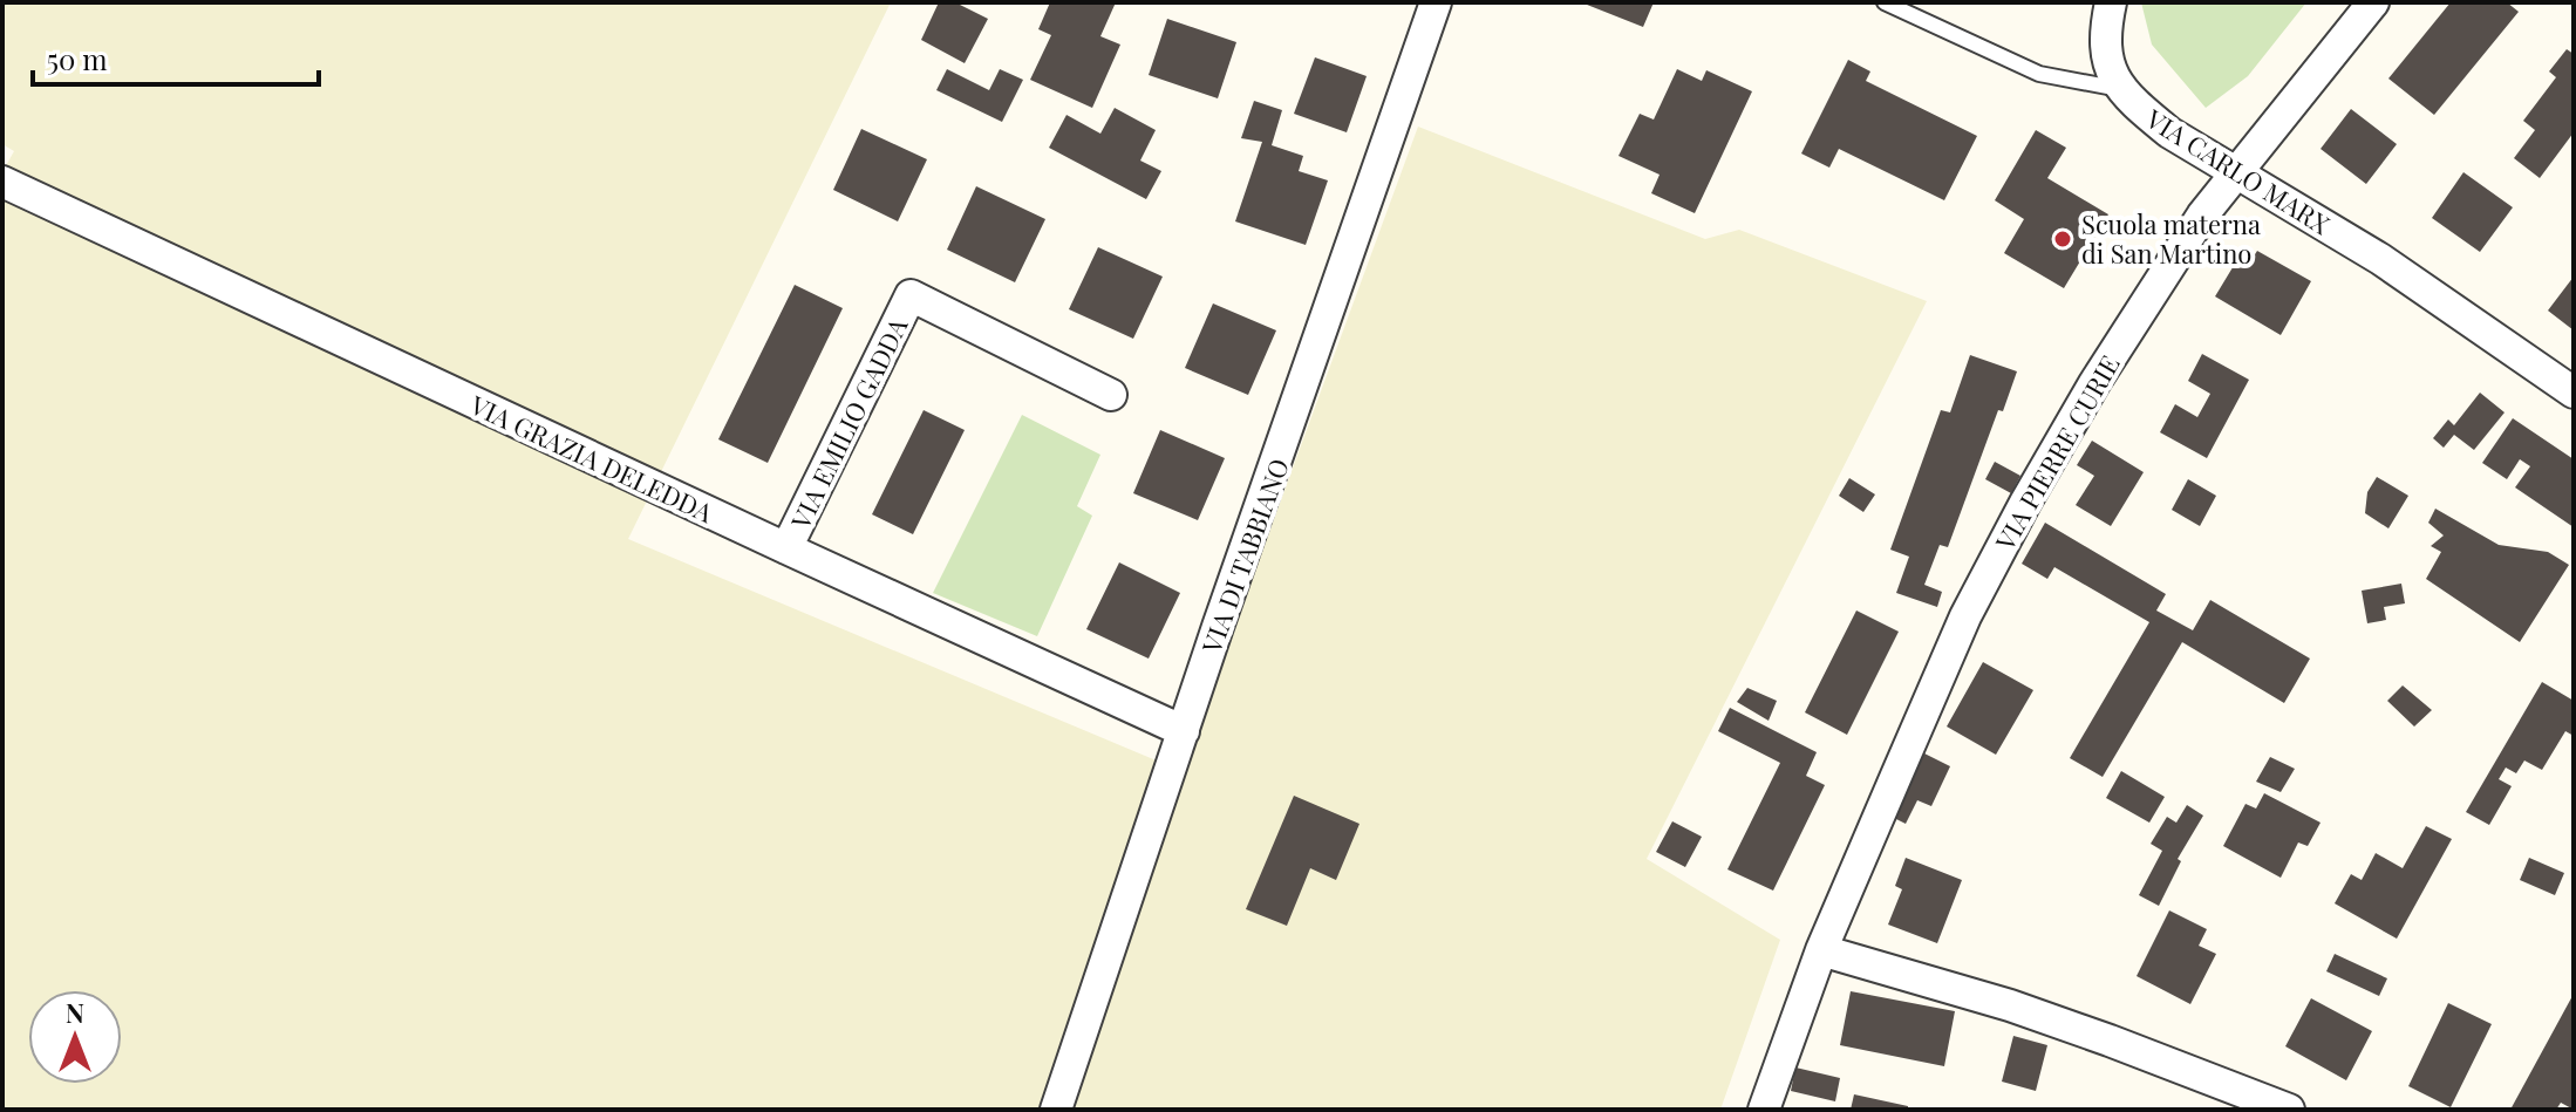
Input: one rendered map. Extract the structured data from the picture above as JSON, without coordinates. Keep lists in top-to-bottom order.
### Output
{
  "streets": {
    "street": [
      "VIA CARLO MARX",
      "VIA EMILIO GADDA",
      "VIA PIERRE CURIE",
      "VIA GRAZIA DELEDDA",
      "VIA DI TABBIANO"
    ]
  },
  "crossings": [
    ["VIA CARLO MARX", "VIA PIERRE CURIE"],
    ["VIA EMILIO GADDA", "VIA GRAZIA DELEDDA"],
    ["VIA GRAZIA DELEDDA", "VIA DI TABBIANO"]
  ],
  "places": ["Scuola materna di San Martino"],
  "scale_bar": "50 m",
  "north": "top"
}
